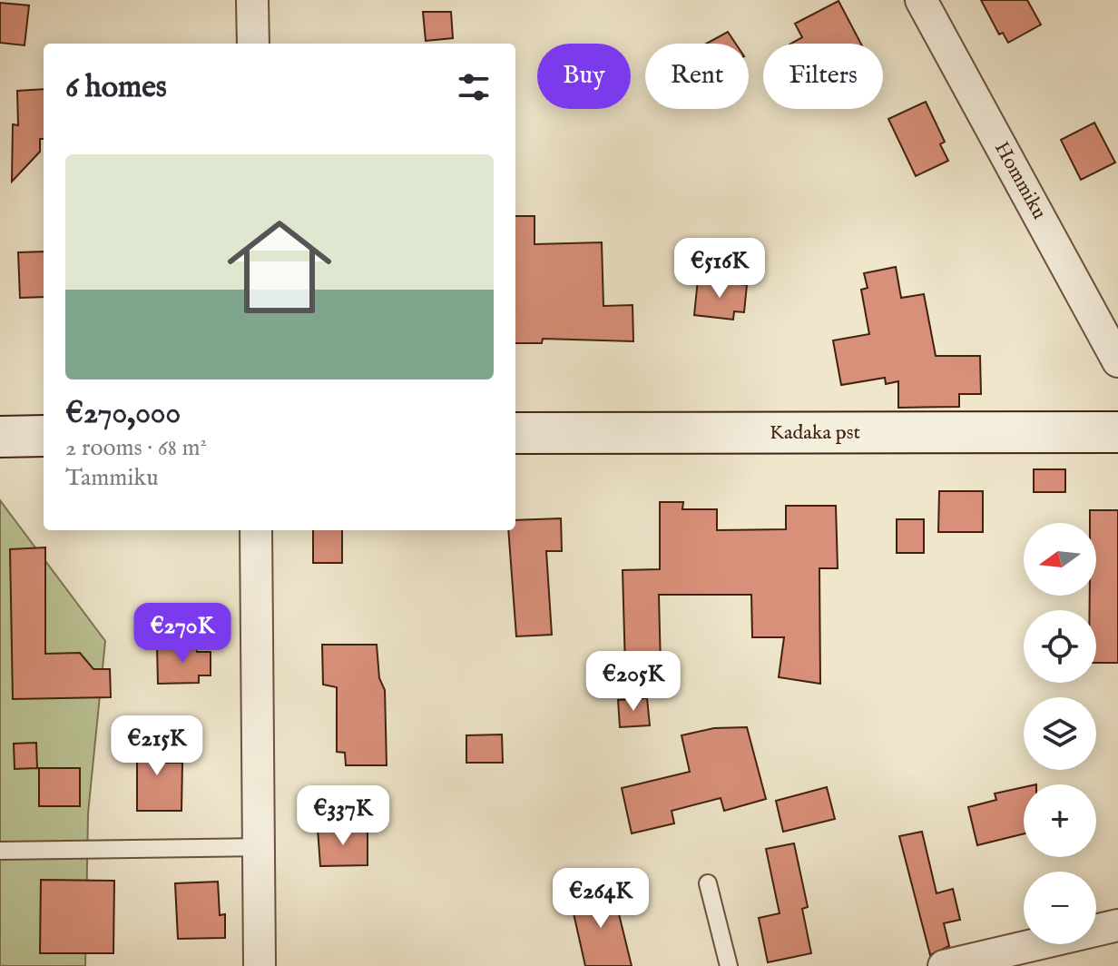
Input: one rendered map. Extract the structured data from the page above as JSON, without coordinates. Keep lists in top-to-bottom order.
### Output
{
  "streets": {
    "main road": ["Kadaka pst"],
    "street": ["Hommiku"]
  },
  "north": "left",
  "page": {
    "chip": ["Buy", "Rent", "Filters"],
    "heading": "6 homes",
    "list": [
      {
        "name": "€270,000",
        "note": "2 rooms · 68 m² · Tammiku"
      }
    ],
    "price": [
      "€516K",
      "€270K",
      "€205K",
      "€215K",
      "€337K",
      "€264K"
    ],
    "map_buttons": ["+", "−"]
  }
}
